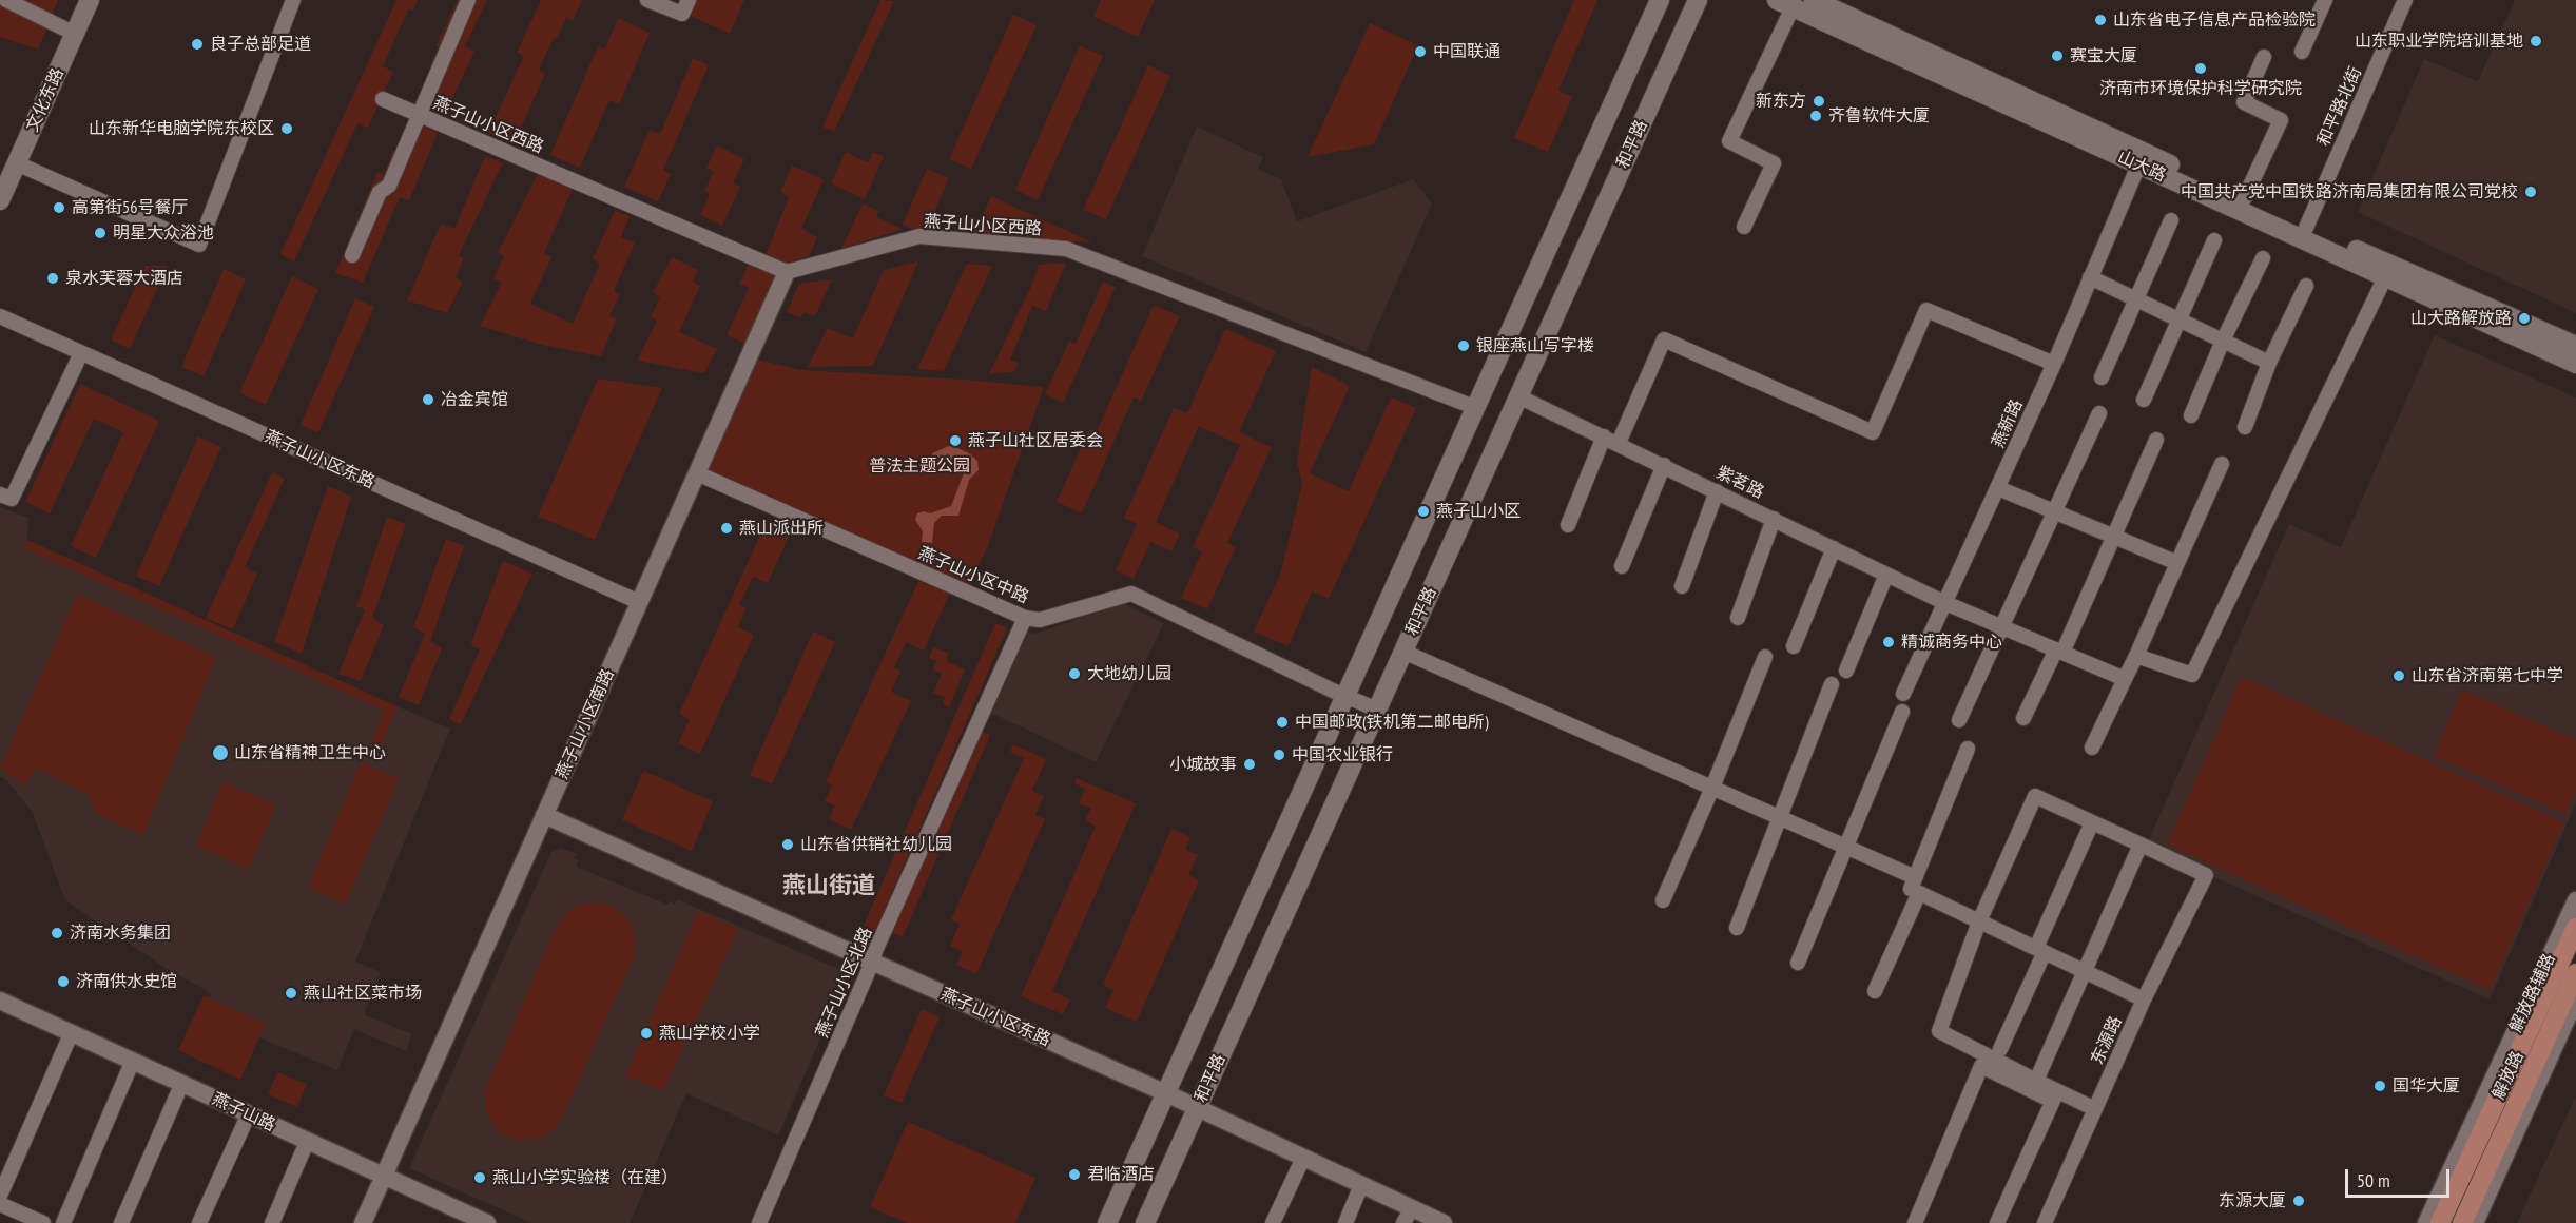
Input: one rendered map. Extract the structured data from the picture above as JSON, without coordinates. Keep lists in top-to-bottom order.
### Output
{
  "streets": {
    "main road": [
      "文化东路",
      "和平路",
      "山大路",
      "解放路"
    ],
    "street": [
      "和平路北街",
      "燕子山小区西路",
      "燕新路",
      "燕子山小区东路",
      "紫茗路",
      "燕子山小区中路",
      "燕子山小区南路",
      "燕子山小区北路",
      "解放路辅路",
      "东源路",
      "燕子山路"
    ]
  },
  "crossings": [
    ["和平路北街", "山大路"],
    ["燕子山小区西路", "和平路"],
    ["燕子山小区西路", "燕子山小区南路"],
    ["和平路", "燕子山小区东路"],
    ["和平路", "紫茗路"],
    ["和平路", "燕子山小区中路"],
    ["山大路", "燕新路"],
    ["燕新路", "紫茗路"],
    ["燕子山小区东路", "燕子山小区南路"],
    ["燕子山小区东路", "燕子山小区北路"],
    ["燕子山小区中路", "燕子山小区南路"],
    ["燕子山小区中路", "燕子山小区北路"],
    ["燕子山小区南路", "燕子山路"]
  ],
  "districts": ["燕山街道"],
  "parks": ["普法主题公园"],
  "places": [
    "山东省电子信息产品检验院",
    "山东职业学院培训基地",
    "良子总部足道",
    "中国联通",
    "赛宝大厦",
    "济南市环境保护科学研究院",
    "新东方",
    "齐鲁软件大厦",
    "山东新华电脑学院东校区",
    "中国共产党中国铁路济南局集团有限公司党校",
    "高第街56号餐厅",
    "明星大众浴池",
    "泉水芙蓉大酒店",
    "山大路解放路",
    "银座燕山写字楼",
    "冶金宾馆",
    "燕子山社区居委会",
    "燕子山小区",
    "燕山派出所",
    "精诚商务中心",
    "大地幼儿园",
    "山东省济南第七中学",
    "中国邮政(铁机第二邮电所)",
    "山东省精神卫生中心",
    "中国农业银行",
    "小城故事",
    "山东省供销社幼儿园",
    "济南水务集团",
    "济南供水史馆",
    "燕山社区菜市场",
    "燕山学校小学",
    "国华大厦",
    "君临酒店",
    "燕山小学实验楼（在建）",
    "东源大厦"
  ],
  "scale_bar": "50 m"
}
